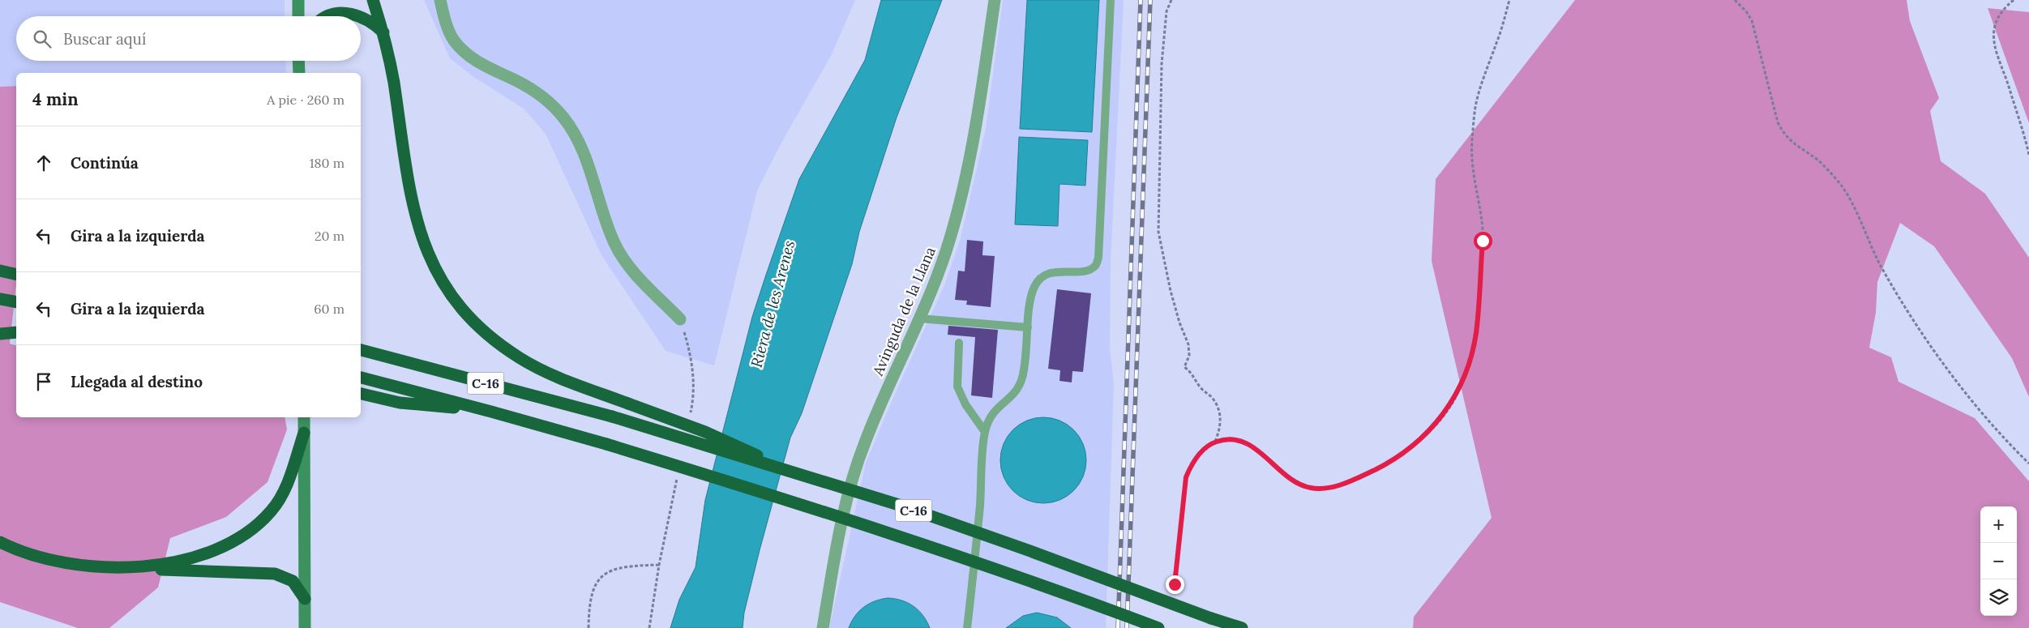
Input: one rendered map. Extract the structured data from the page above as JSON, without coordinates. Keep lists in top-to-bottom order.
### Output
{
  "streets": {
    "highway": ["C-16"],
    "street": ["Avinguda de la Llana"]
  },
  "water": ["Riera de les Arenes"],
  "page": {
    "search": "Buscar aquí",
    "heading": ["4 min", "A pie · 260 m"],
    "list": [
      ["Continúa", "180 m"],
      ["Gira a la izquierda", "20 m"],
      ["Gira a la izquierda", "60 m"],
      "Llegada al destino"
    ],
    "map_buttons": ["+", "−"]
  }
}
